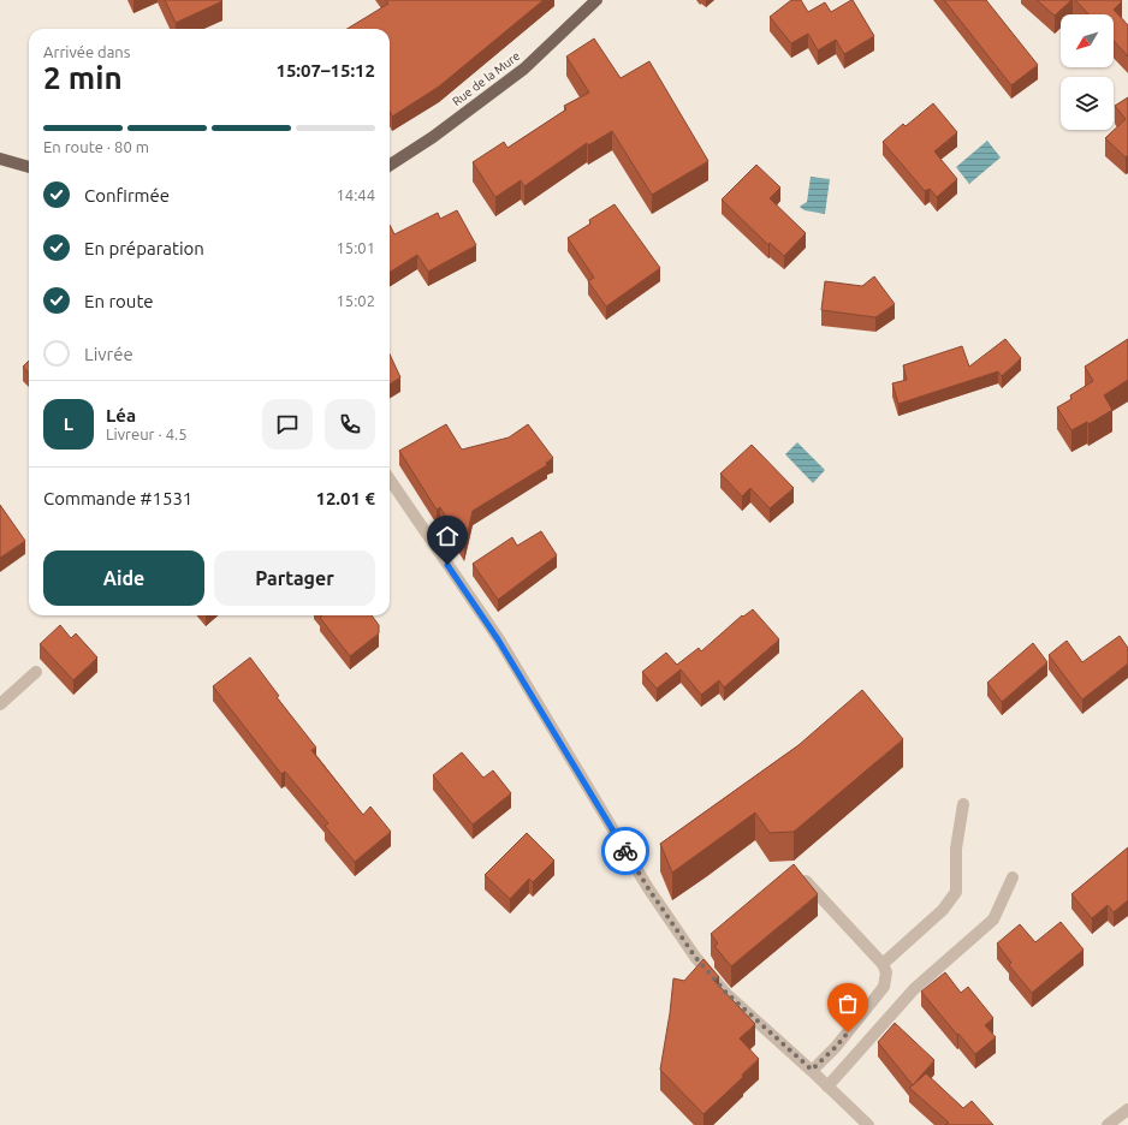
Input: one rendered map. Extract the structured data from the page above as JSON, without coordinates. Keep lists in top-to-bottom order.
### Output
{
  "streets": {
    "main road": ["Rue de la Mure"]
  },
  "north": "bottom left",
  "page": {
    "heading": ["2 min", "Arrivée dans", "15:07–15:12"],
    "panel": [
      "Léa",
      "Livreur · 4.5",
      "Commande #1531",
      "12.01 €"
    ],
    "bar": "En route · 80 m",
    "list": [
      ["Confirmée", "14:44"],
      ["En préparation", "15:01"],
      ["En route", "15:02"],
      "Livrée"
    ],
    "round": "L",
    "buttons": ["Aide", "Partager"]
  }
}
